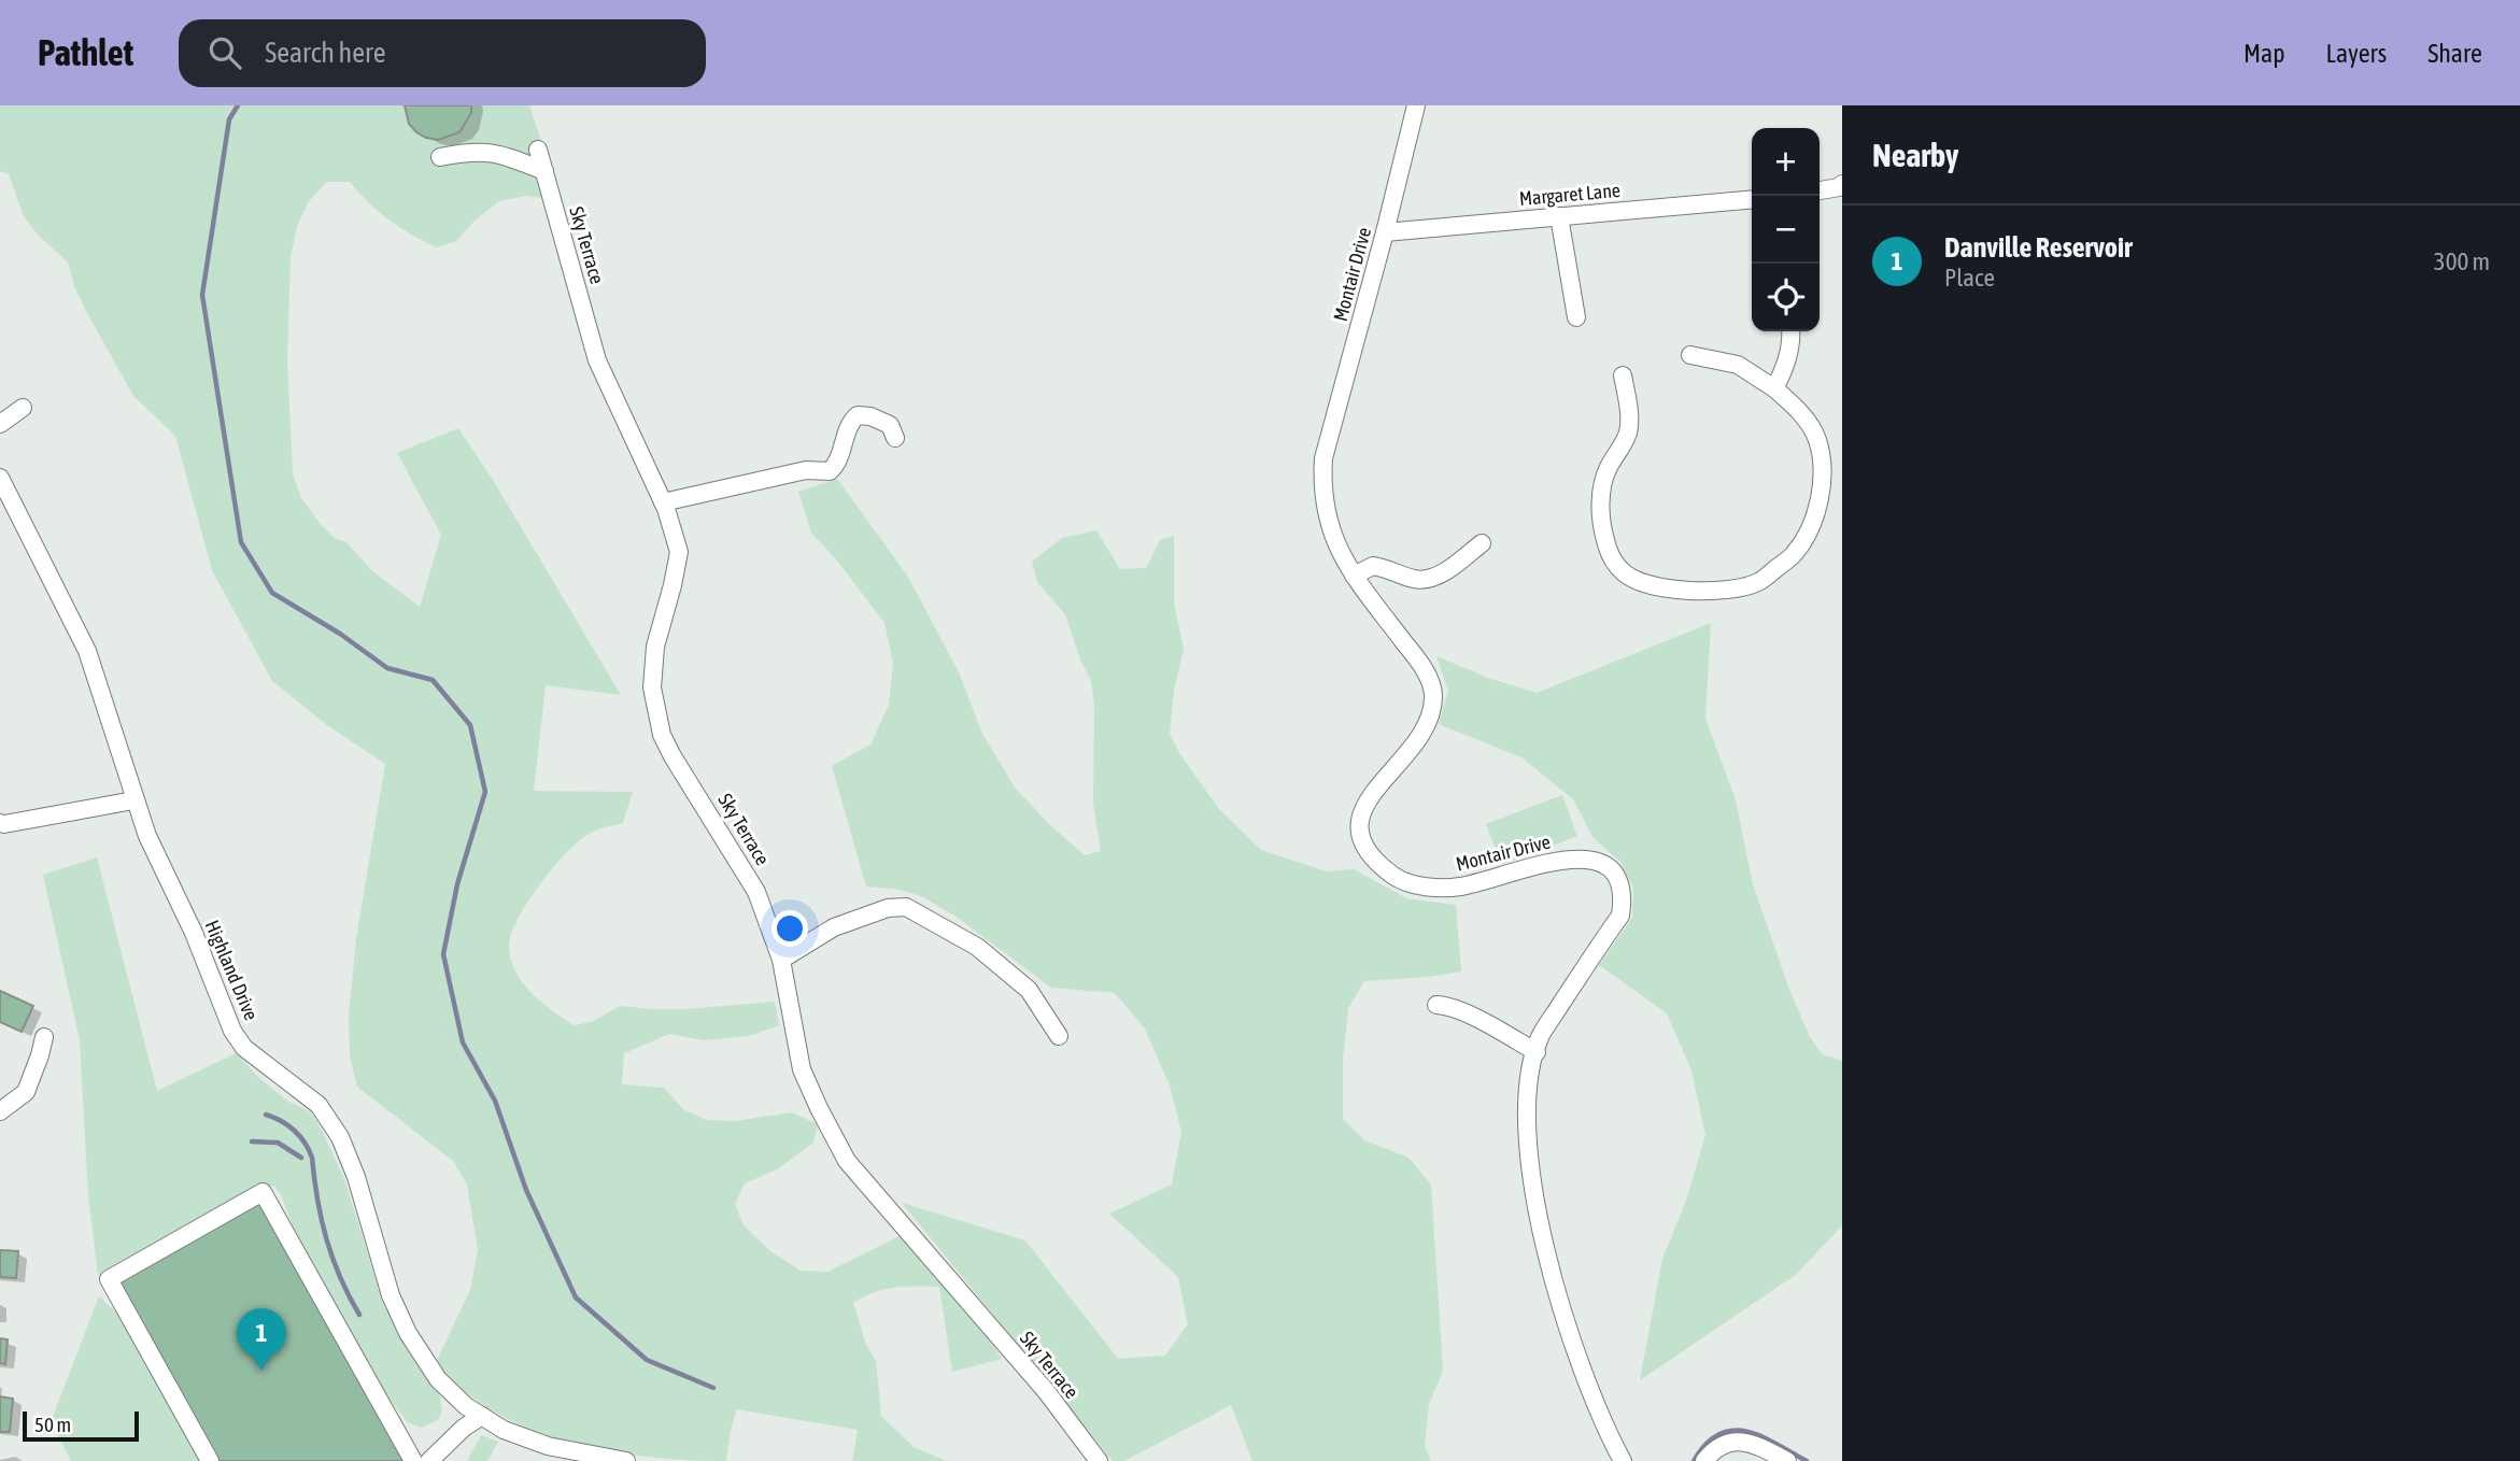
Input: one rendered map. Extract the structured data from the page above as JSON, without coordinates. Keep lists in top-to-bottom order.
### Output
{
  "streets": {
    "street": [
      "Margaret Lane",
      "Sky Terrace",
      "Montair Drive",
      "Highland Drive"
    ]
  },
  "crossings": [
    ["Margaret Lane", "Montair Drive"]
  ],
  "scale_bar": "50 m",
  "page": {
    "header": "Pathlet",
    "search": "Search here",
    "nav": ["Map", "Layers", "Share"],
    "heading": "Nearby",
    "map_buttons": ["+", "−"],
    "list": [
      {
        "mark": "1",
        "name": "Danville Reservoir",
        "note": "Place",
        "value": "300 m"
      }
    ],
    "pins": "1",
    "scale": "50 m"
  }
}
